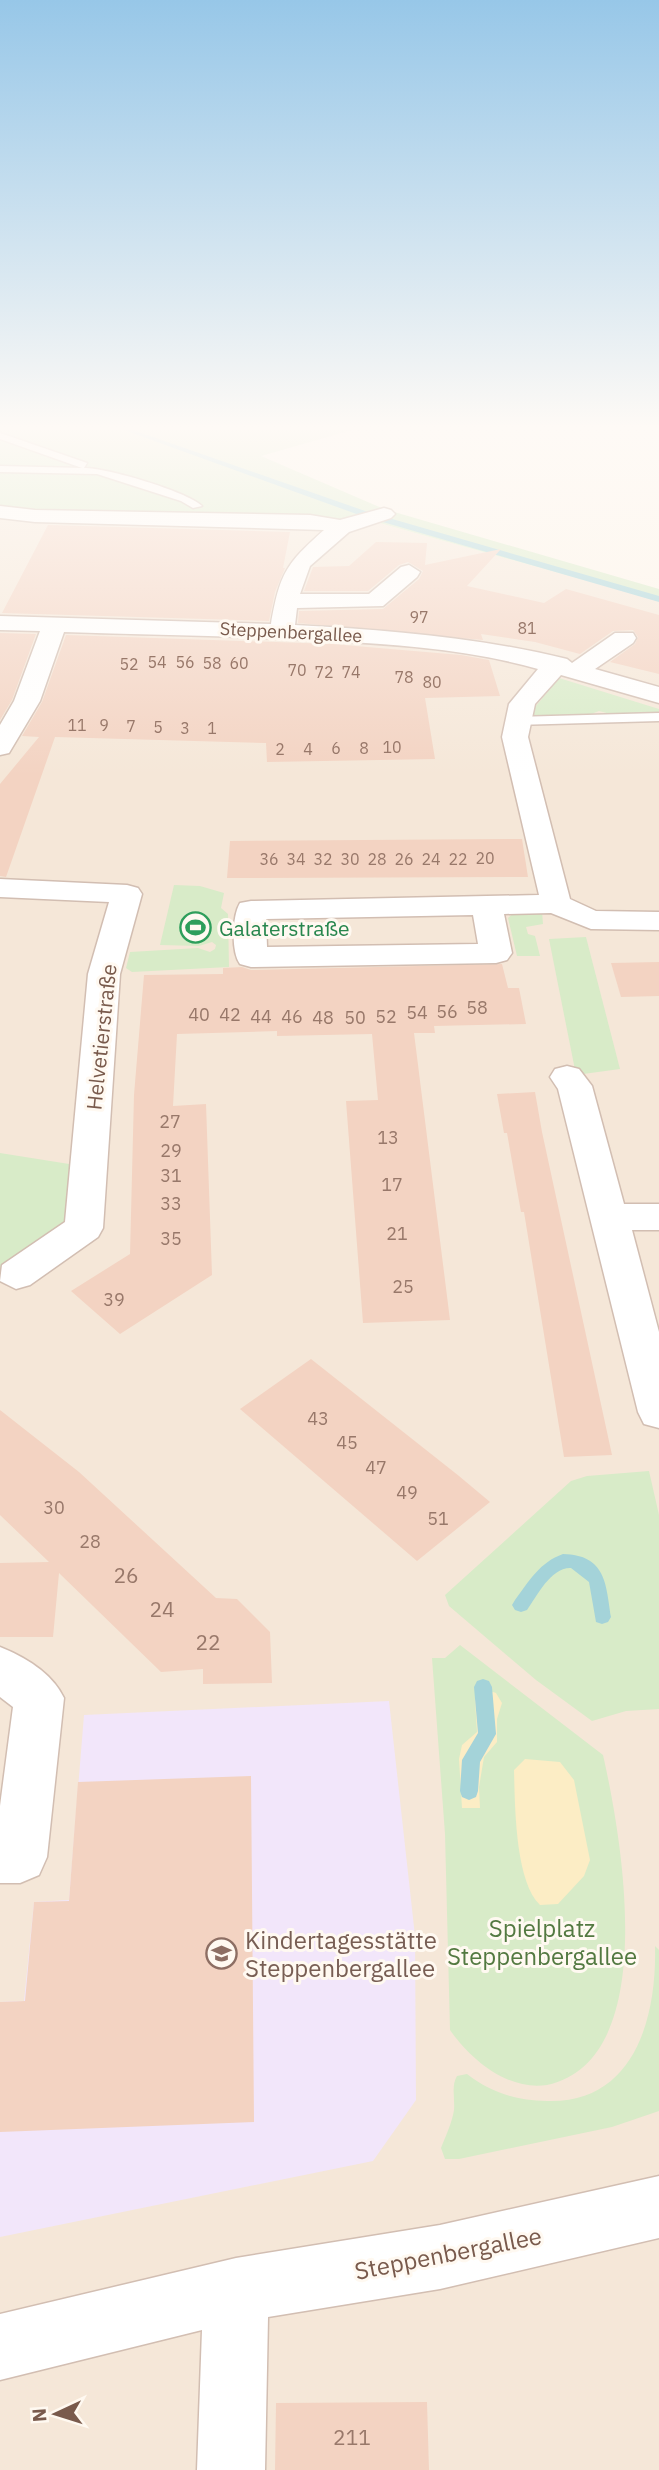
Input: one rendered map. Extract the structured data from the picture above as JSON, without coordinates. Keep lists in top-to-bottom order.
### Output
{
  "streets": {
    "street": ["Steppenbergallee", "Helvetierstraße"]
  },
  "parks": ["Spielplatz Steppenbergallee"],
  "places": {
    "sports": ["Galaterstraße"],
    "school or university": ["Kindertagesstätte Steppenbergallee"]
  },
  "house_numbers": [
    "97",
    "81",
    "54",
    "56",
    "58",
    "60",
    "52",
    "70",
    "72",
    "74",
    "78",
    "80",
    "11",
    "9",
    "7",
    "5",
    "3",
    "1",
    "10",
    "6",
    "8",
    "2",
    "4",
    "20",
    "36",
    "34",
    "32",
    "30",
    "28",
    "26",
    "24",
    "22",
    "58",
    "56",
    "54",
    "40",
    "42",
    "44",
    "46",
    "52",
    "48",
    "50",
    "27",
    "13",
    "29",
    "31",
    "17",
    "33",
    "21",
    "35",
    "25",
    "39",
    "43",
    "45",
    "47",
    "49",
    "30",
    "51",
    "28",
    "26",
    "24",
    "22",
    "211"
  ],
  "north": "left"
}
